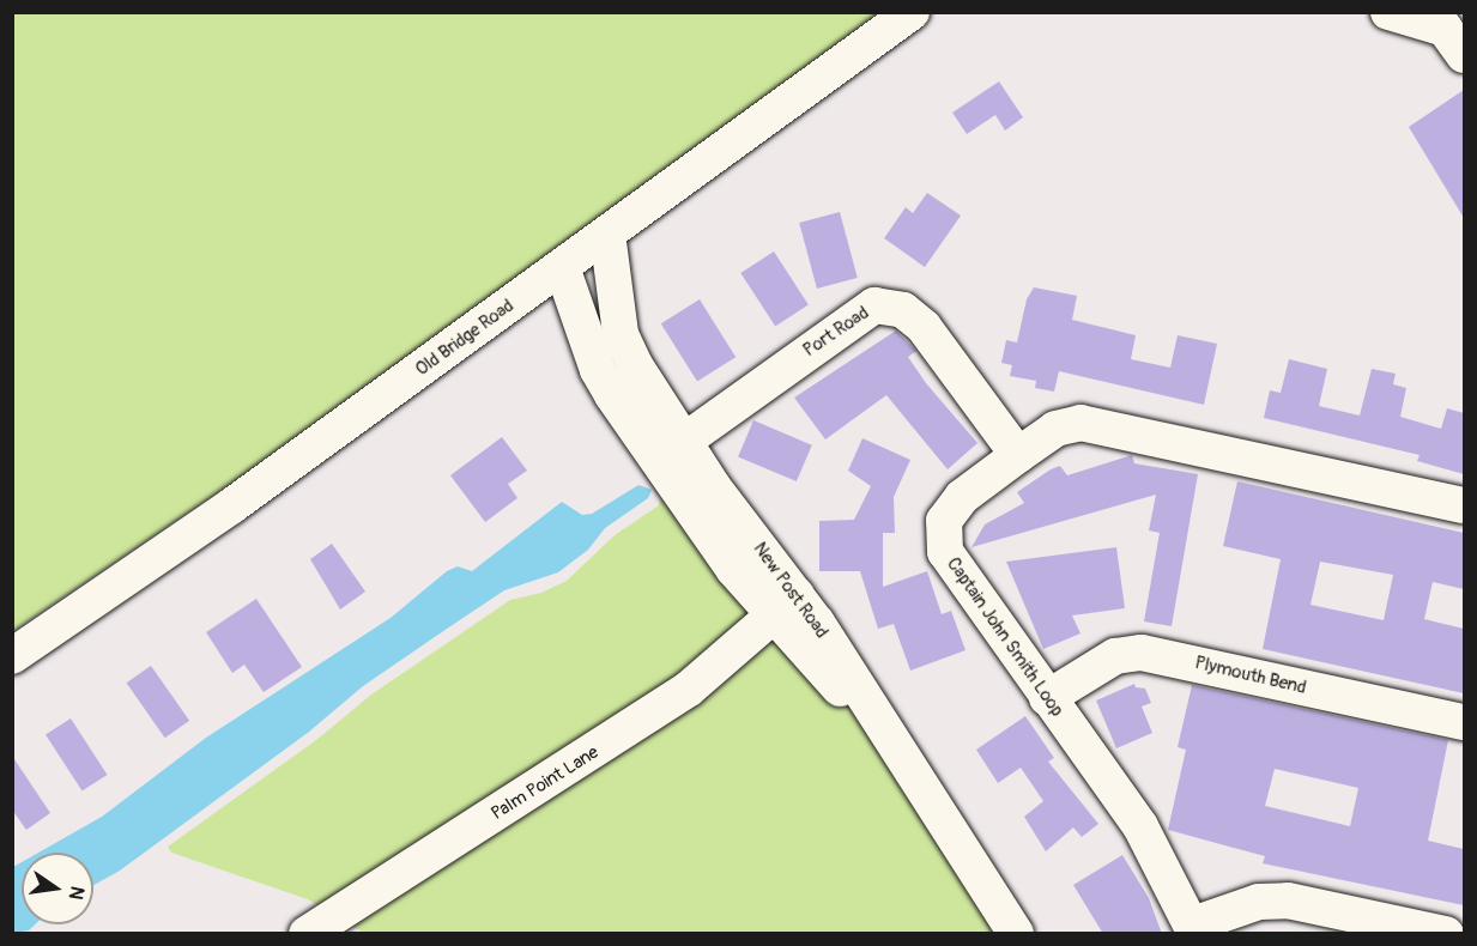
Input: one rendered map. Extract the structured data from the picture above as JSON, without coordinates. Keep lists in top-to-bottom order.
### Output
{
  "streets": {
    "street": [
      "Port Road",
      "Old Bridge Road",
      "Captain John Smith Loop",
      "Plymouth Bend",
      "Palm Point Lane"
    ]
  },
  "crossings": [
    ["Port Road", "Captain John Smith Loop"],
    ["Captain John Smith Loop", "Plymouth Bend"]
  ],
  "north": "right"
}
